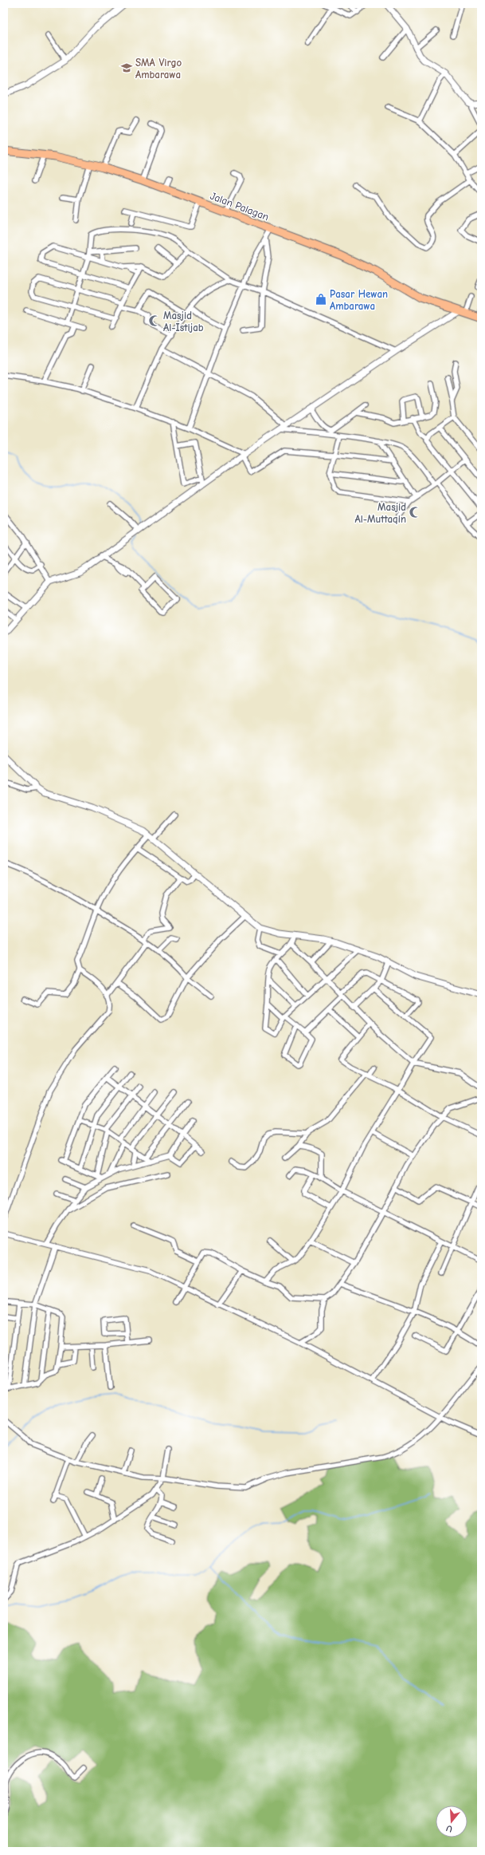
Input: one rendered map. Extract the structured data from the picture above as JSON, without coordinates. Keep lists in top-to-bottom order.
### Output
{
  "streets": {
    "main road": ["Jalan Palagan"]
  },
  "places": {
    "school or university": ["SMA Virgo Ambarawa"],
    "shop": ["Pasar Hewan Ambarawa"],
    "mosque": ["Masjid Al-Istijab", "Masjid Al-Muttaqin"]
  },
  "north": "bottom"
}
